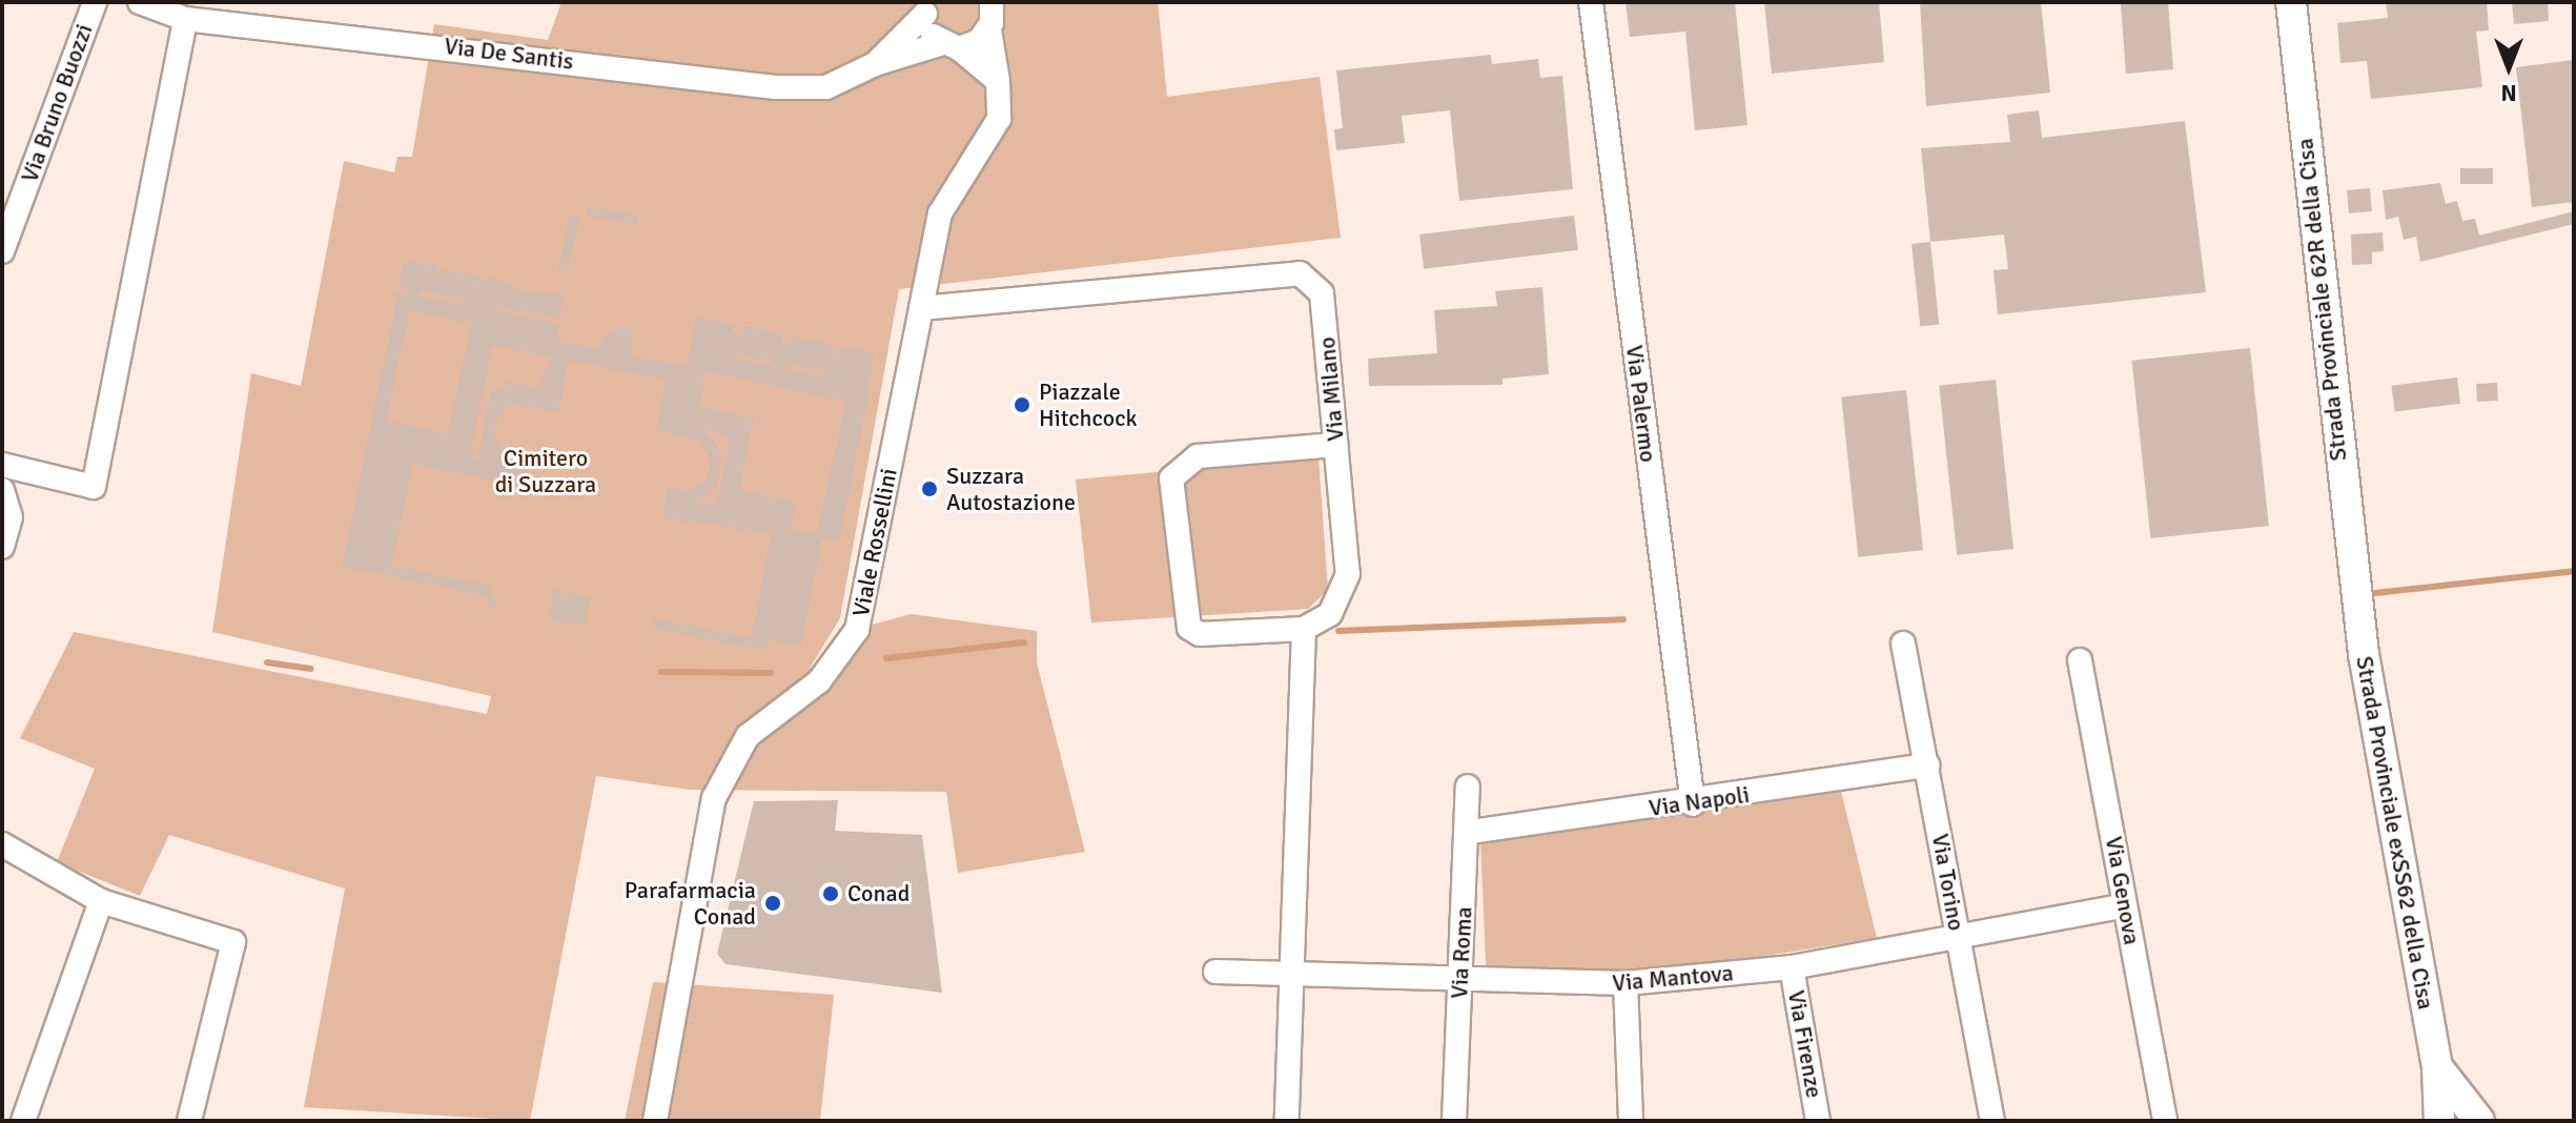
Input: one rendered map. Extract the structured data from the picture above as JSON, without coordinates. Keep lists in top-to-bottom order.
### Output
{
  "streets": {
    "main road": ["Strada Provinciale 62R della Cisa", "Strada Provinciale exSS62 della Cisa"],
    "street": [
      "Via De Santis",
      "Via Bruno Buozzi",
      "Via Milano",
      "Via Palermo",
      "Viale Rossellini",
      "Via Napoli",
      "Via Torino",
      "Via Genova",
      "Via Roma",
      "Via Mantova",
      "Via Firenze"
    ]
  },
  "crossings": [
    ["Strada Provinciale 62R della Cisa", "Strada Provinciale exSS62 della Cisa"],
    ["Via Milano", "Viale Rossellini"],
    ["Via Palermo", "Via Napoli"],
    ["Via Napoli", "Via Torino"],
    ["Via Napoli", "Via Roma"],
    ["Via Torino", "Via Mantova"],
    ["Via Genova", "Via Mantova"],
    ["Via Roma", "Via Mantova"],
    ["Via Mantova", "Via Firenze"]
  ],
  "parks": ["Cimitero di Suzzara"],
  "places": [
    "Piazzale Hitchcock",
    "Suzzara Autostazione",
    "Conad",
    "Parafarmacia Conad"
  ],
  "north": "bottom"
}
